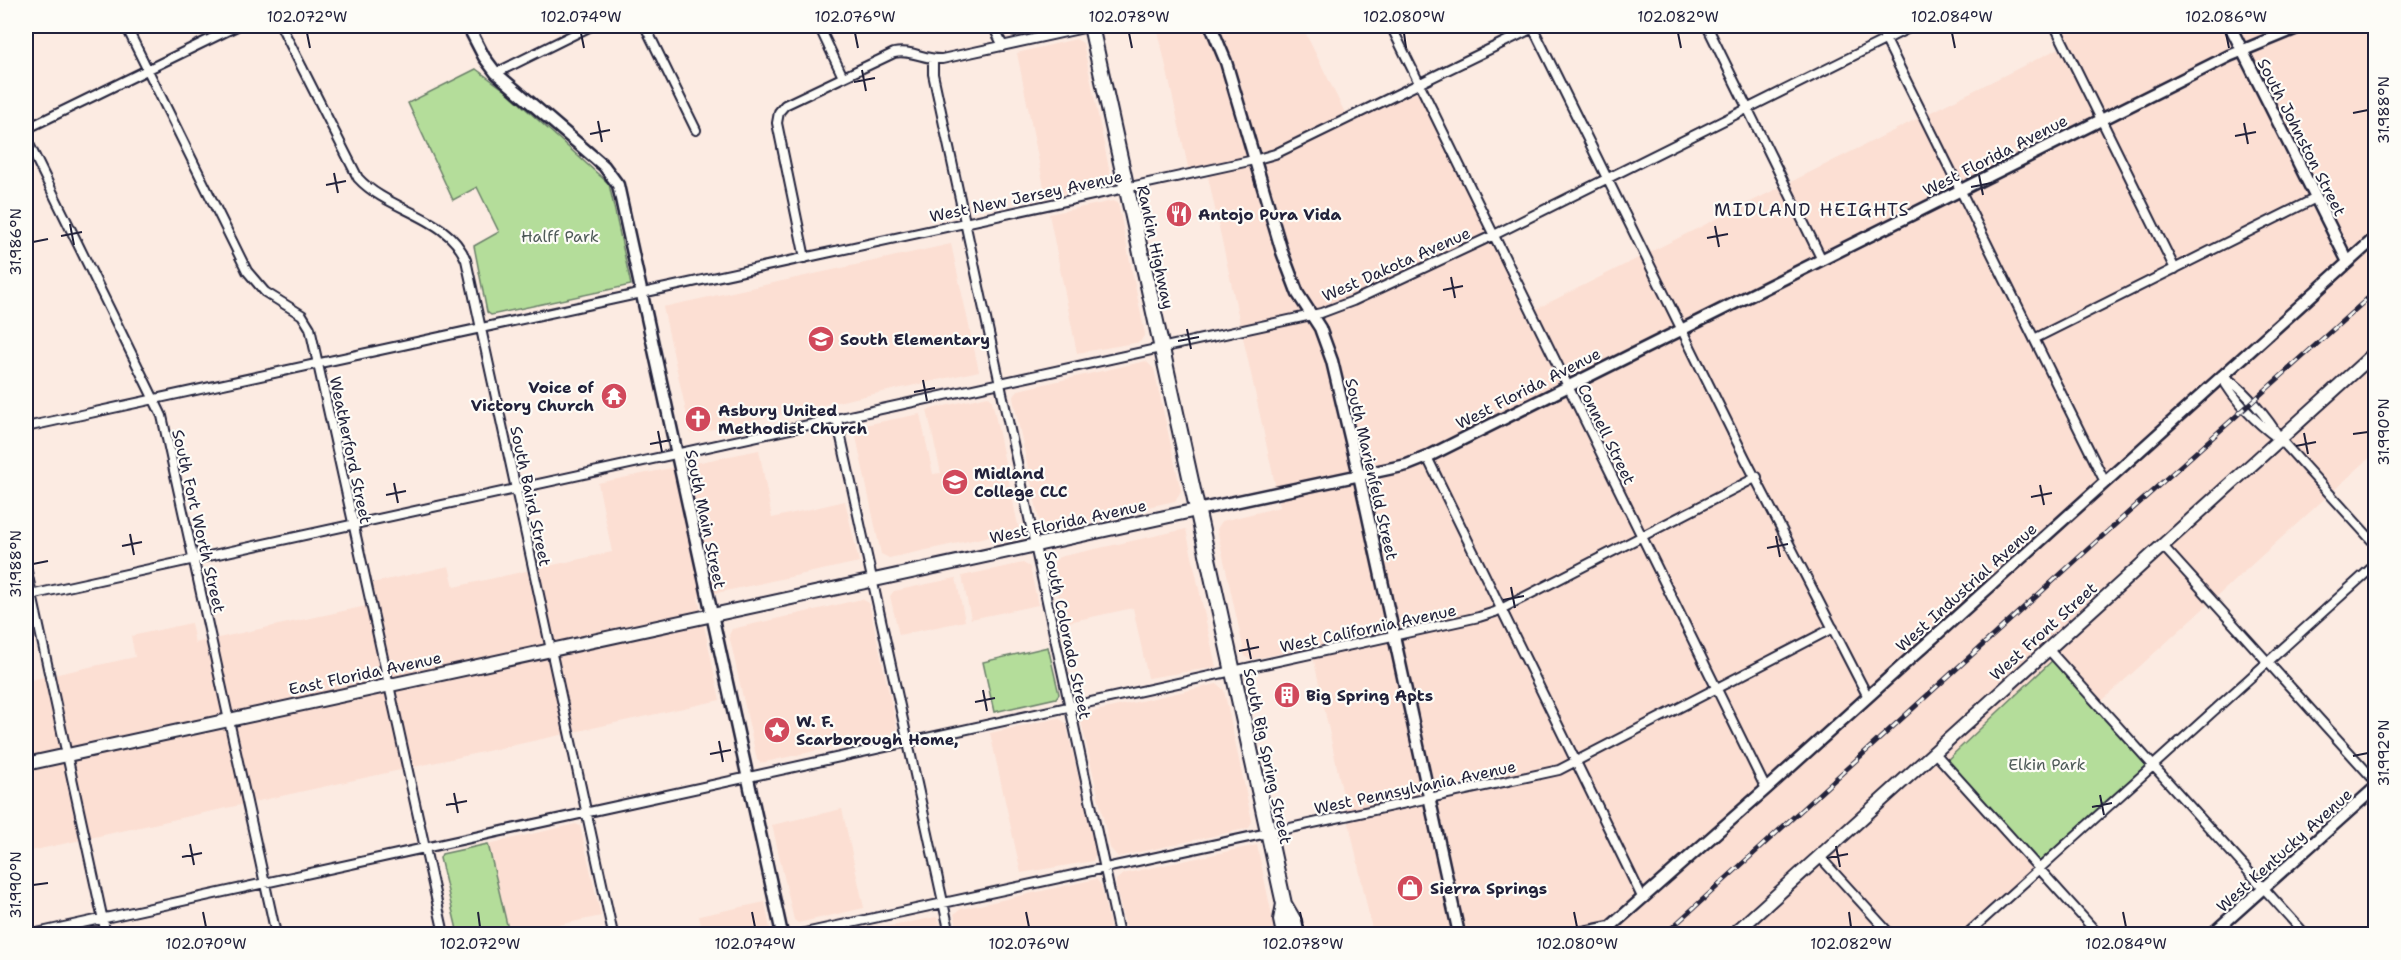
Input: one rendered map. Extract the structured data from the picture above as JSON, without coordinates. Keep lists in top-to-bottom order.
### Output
{
  "streets": {
    "highway": ["Rankin Highway", "South Big Spring Street"],
    "main road": ["West Florida Avenue", "West Front Street", "East Florida Avenue"],
    "street": [
      "South Johnston Street",
      "West New Jersey Avenue",
      "West Dakota Avenue",
      "Connell Street",
      "Weatherford Street",
      "South Marienfeld Street",
      "South Baird Street",
      "South Main Street",
      "South Fort Worth Street",
      "West Industrial Avenue",
      "West California Avenue",
      "South Colorado Street",
      "West Pennsylvania Avenue",
      "West Kentucky Avenue"
    ]
  },
  "crossings": [
    ["South Johnston Street", "West Florida Avenue"],
    ["South Johnston Street", "West Industrial Avenue"],
    ["West Florida Avenue", "Rankin Highway"],
    ["West Florida Avenue", "Connell Street"],
    ["West Florida Avenue", "South Marienfeld Street"],
    ["West Florida Avenue", "South Main Street"],
    ["West Florida Avenue", "South Colorado Street"],
    ["West Florida Avenue", "East Florida Avenue"],
    ["West Florida Avenue", "South Big Spring Street"],
    ["West New Jersey Avenue", "Rankin Highway"],
    ["West New Jersey Avenue", "Connell Street"],
    ["West New Jersey Avenue", "Weatherford Street"],
    ["West New Jersey Avenue", "South Marienfeld Street"],
    ["West New Jersey Avenue", "South Baird Street"],
    ["West New Jersey Avenue", "South Main Street"],
    ["West New Jersey Avenue", "South Fort Worth Street"],
    ["West New Jersey Avenue", "South Colorado Street"],
    ["Rankin Highway", "West Dakota Avenue"],
    ["Rankin Highway", "South Big Spring Street"],
    ["West Dakota Avenue", "Connell Street"],
    ["West Dakota Avenue", "Weatherford Street"],
    ["West Dakota Avenue", "South Marienfeld Street"],
    ["West Dakota Avenue", "South Baird Street"],
    ["West Dakota Avenue", "South Main Street"],
    ["West Dakota Avenue", "South Fort Worth Street"],
    ["West Dakota Avenue", "South Colorado Street"],
    ["Connell Street", "West Industrial Avenue"],
    ["Connell Street", "West California Avenue"],
    ["Connell Street", "West Pennsylvania Avenue"],
    ["Weatherford Street", "West California Avenue"],
    ["Weatherford Street", "East Florida Avenue"],
    ["South Marienfeld Street", "West California Avenue"],
    ["South Marienfeld Street", "West Pennsylvania Avenue"],
    ["South Baird Street", "West California Avenue"],
    ["South Baird Street", "East Florida Avenue"],
    ["South Main Street", "West California Avenue"],
    ["South Main Street", "East Florida Avenue"],
    ["South Fort Worth Street", "West California Avenue"],
    ["South Fort Worth Street", "East Florida Avenue"],
    ["West California Avenue", "South Colorado Street"],
    ["West California Avenue", "South Big Spring Street"],
    ["South Colorado Street", "West Pennsylvania Avenue"],
    ["South Big Spring Street", "West Pennsylvania Avenue"]
  ],
  "districts": ["MIDLAND HEIGHTS"],
  "parks": ["Halff Park", "Elkin Park"],
  "places": {
    "restaurant": ["Antojo Pura Vida"],
    "school or university": ["South Elementary", "Midland College CLC"],
    "temple": ["Voice of Victory Church"],
    "church": ["Asbury United Methodist Church"],
    "building": ["Big Spring Apts"],
    "place": ["W. F. Scarborough Home,"],
    "shop": ["Sierra Springs"]
  },
  "coordinates": [
    "102.072°W",
    "102.074°W",
    "102.076°W",
    "102.078°W",
    "102.080°W",
    "102.082°W",
    "102.084°W",
    "102.086°W",
    "31.988°N",
    "31.986°N",
    "31.990°N",
    "31.992°N",
    "102.070°W"
  ]
}
